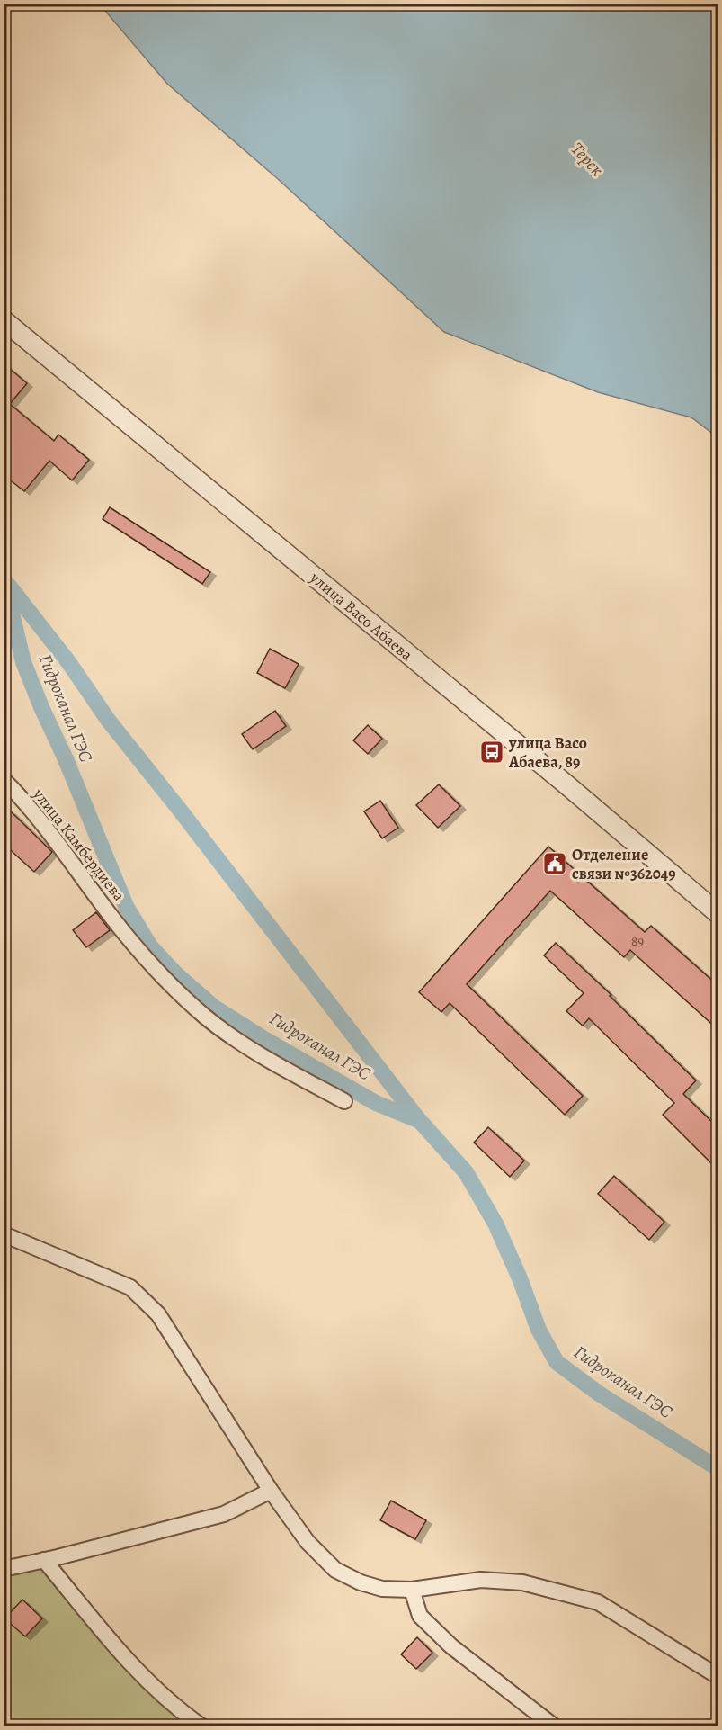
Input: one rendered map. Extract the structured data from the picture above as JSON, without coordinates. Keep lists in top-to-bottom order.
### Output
{
  "streets": {
    "street": ["улица Васо Абаева", "улица Камбердиева"]
  },
  "water": ["Терек", "Гидроканал ГЭС"],
  "places": {
    "bus stop": ["улица Васо Абаева, 89"],
    "public building": ["Отделение связи №362049"]
  },
  "house_numbers": ["89"]
}
